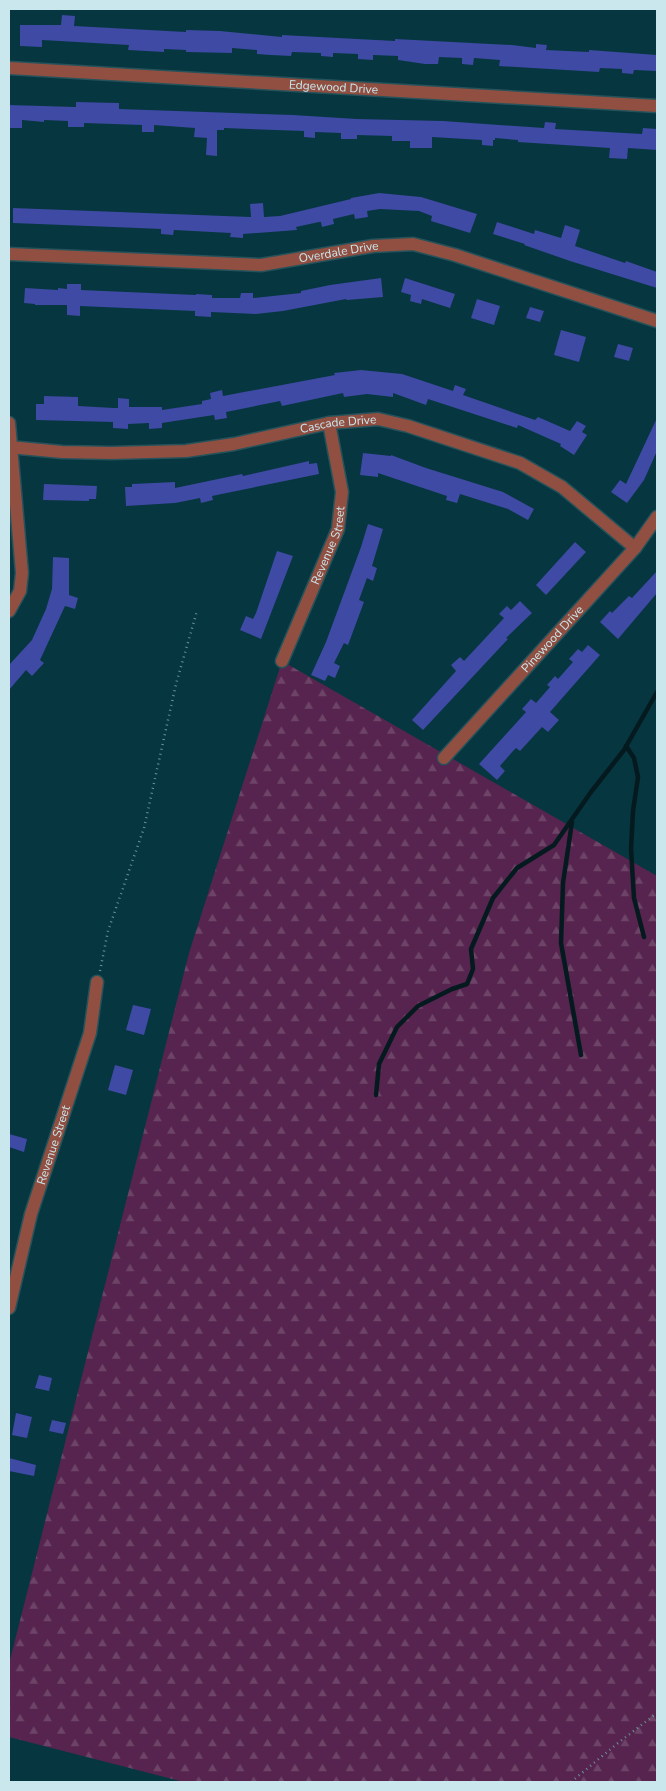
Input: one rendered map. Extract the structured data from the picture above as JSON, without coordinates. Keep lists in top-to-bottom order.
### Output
{
  "streets": {
    "street": [
      "Edgewood Drive",
      "Overdale Drive",
      "Cascade Drive",
      "Revenue Street",
      "Pinewood Drive"
    ]
  },
  "crossings": [
    ["Cascade Drive", "Revenue Street"],
    ["Cascade Drive", "Pinewood Drive"]
  ]
}
